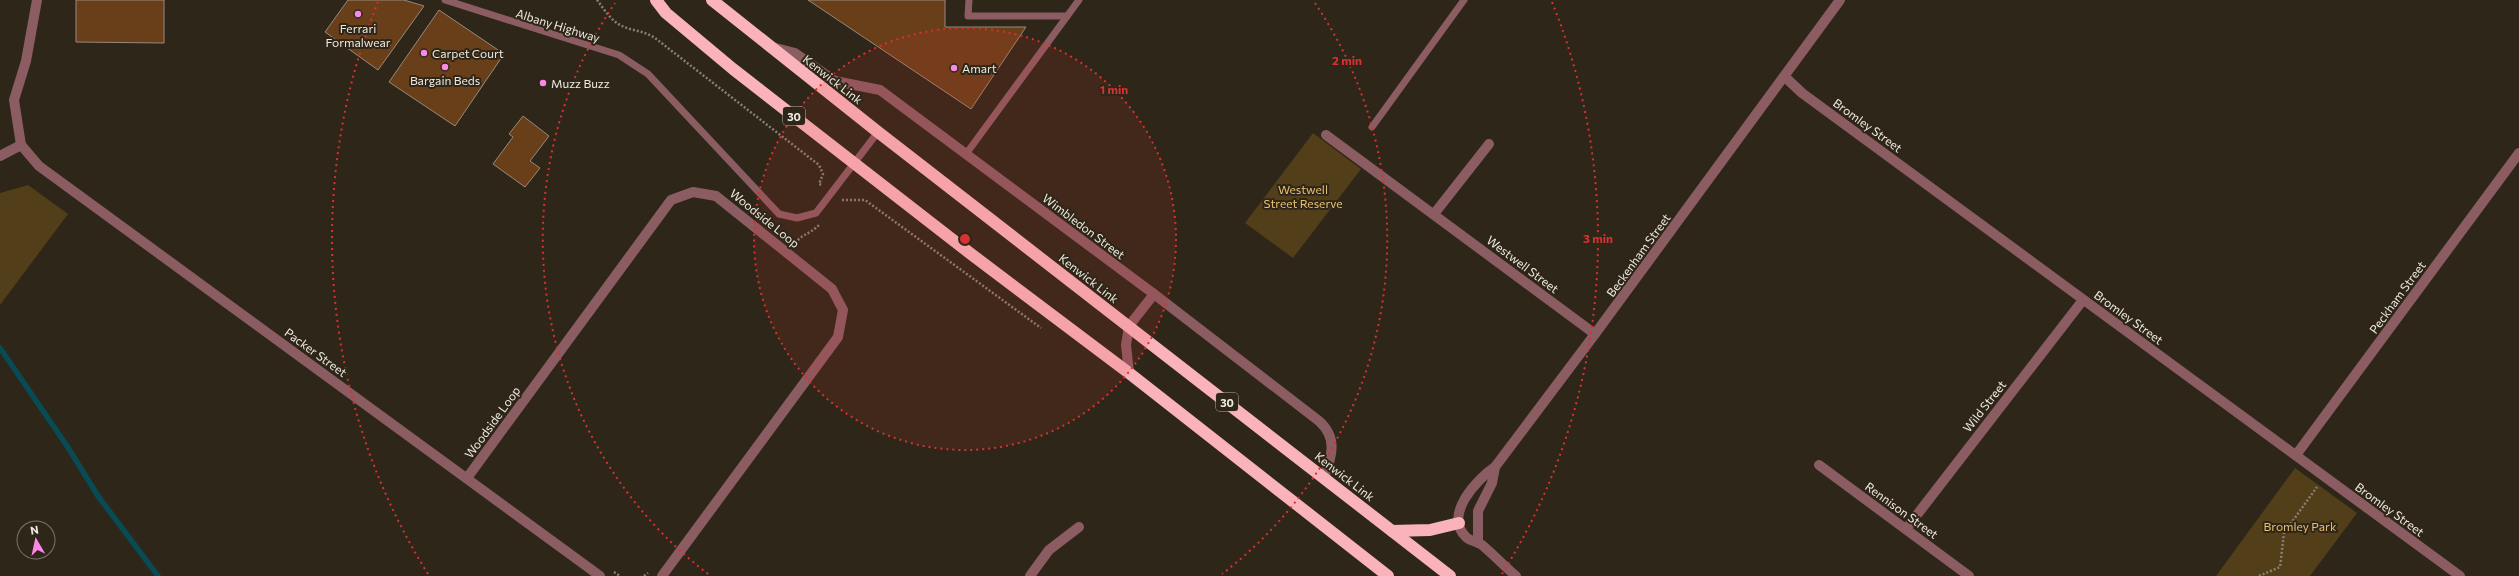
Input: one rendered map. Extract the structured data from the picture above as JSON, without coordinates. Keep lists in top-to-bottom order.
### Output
{
  "streets": {
    "highway": ["Kenwick Link", "30"],
    "street": [
      "Bromley Street",
      "Woodside Loop",
      "Wimbledon Street",
      "Beckenham Street",
      "Westwell Street",
      "Peckham Street",
      "Packer Street",
      "Wild Street",
      "Rennison Street"
    ],
    "lane": ["Albany Highway"]
  },
  "crossings": [
    ["Albany Highway", "Kenwick Link"],
    ["Albany Highway", "30"],
    ["Kenwick Link", "Wimbledon Street"],
    ["Bromley Street", "Beckenham Street"],
    ["Bromley Street", "Peckham Street"],
    ["Bromley Street", "Wild Street"],
    ["Woodside Loop", "Packer Street"],
    ["Beckenham Street", "Westwell Street"],
    ["Wild Street", "Rennison Street"]
  ],
  "parks": ["Westwell Street Reserve", "Bromley Park"],
  "places": [
    "Ferrari Formalwear",
    "Carpet Court",
    "Bargain Beds",
    "Amart",
    "Muzz Buzz"
  ],
  "north": "top",
  "rings": ["2 min", "1 min", "3 min"]
}
